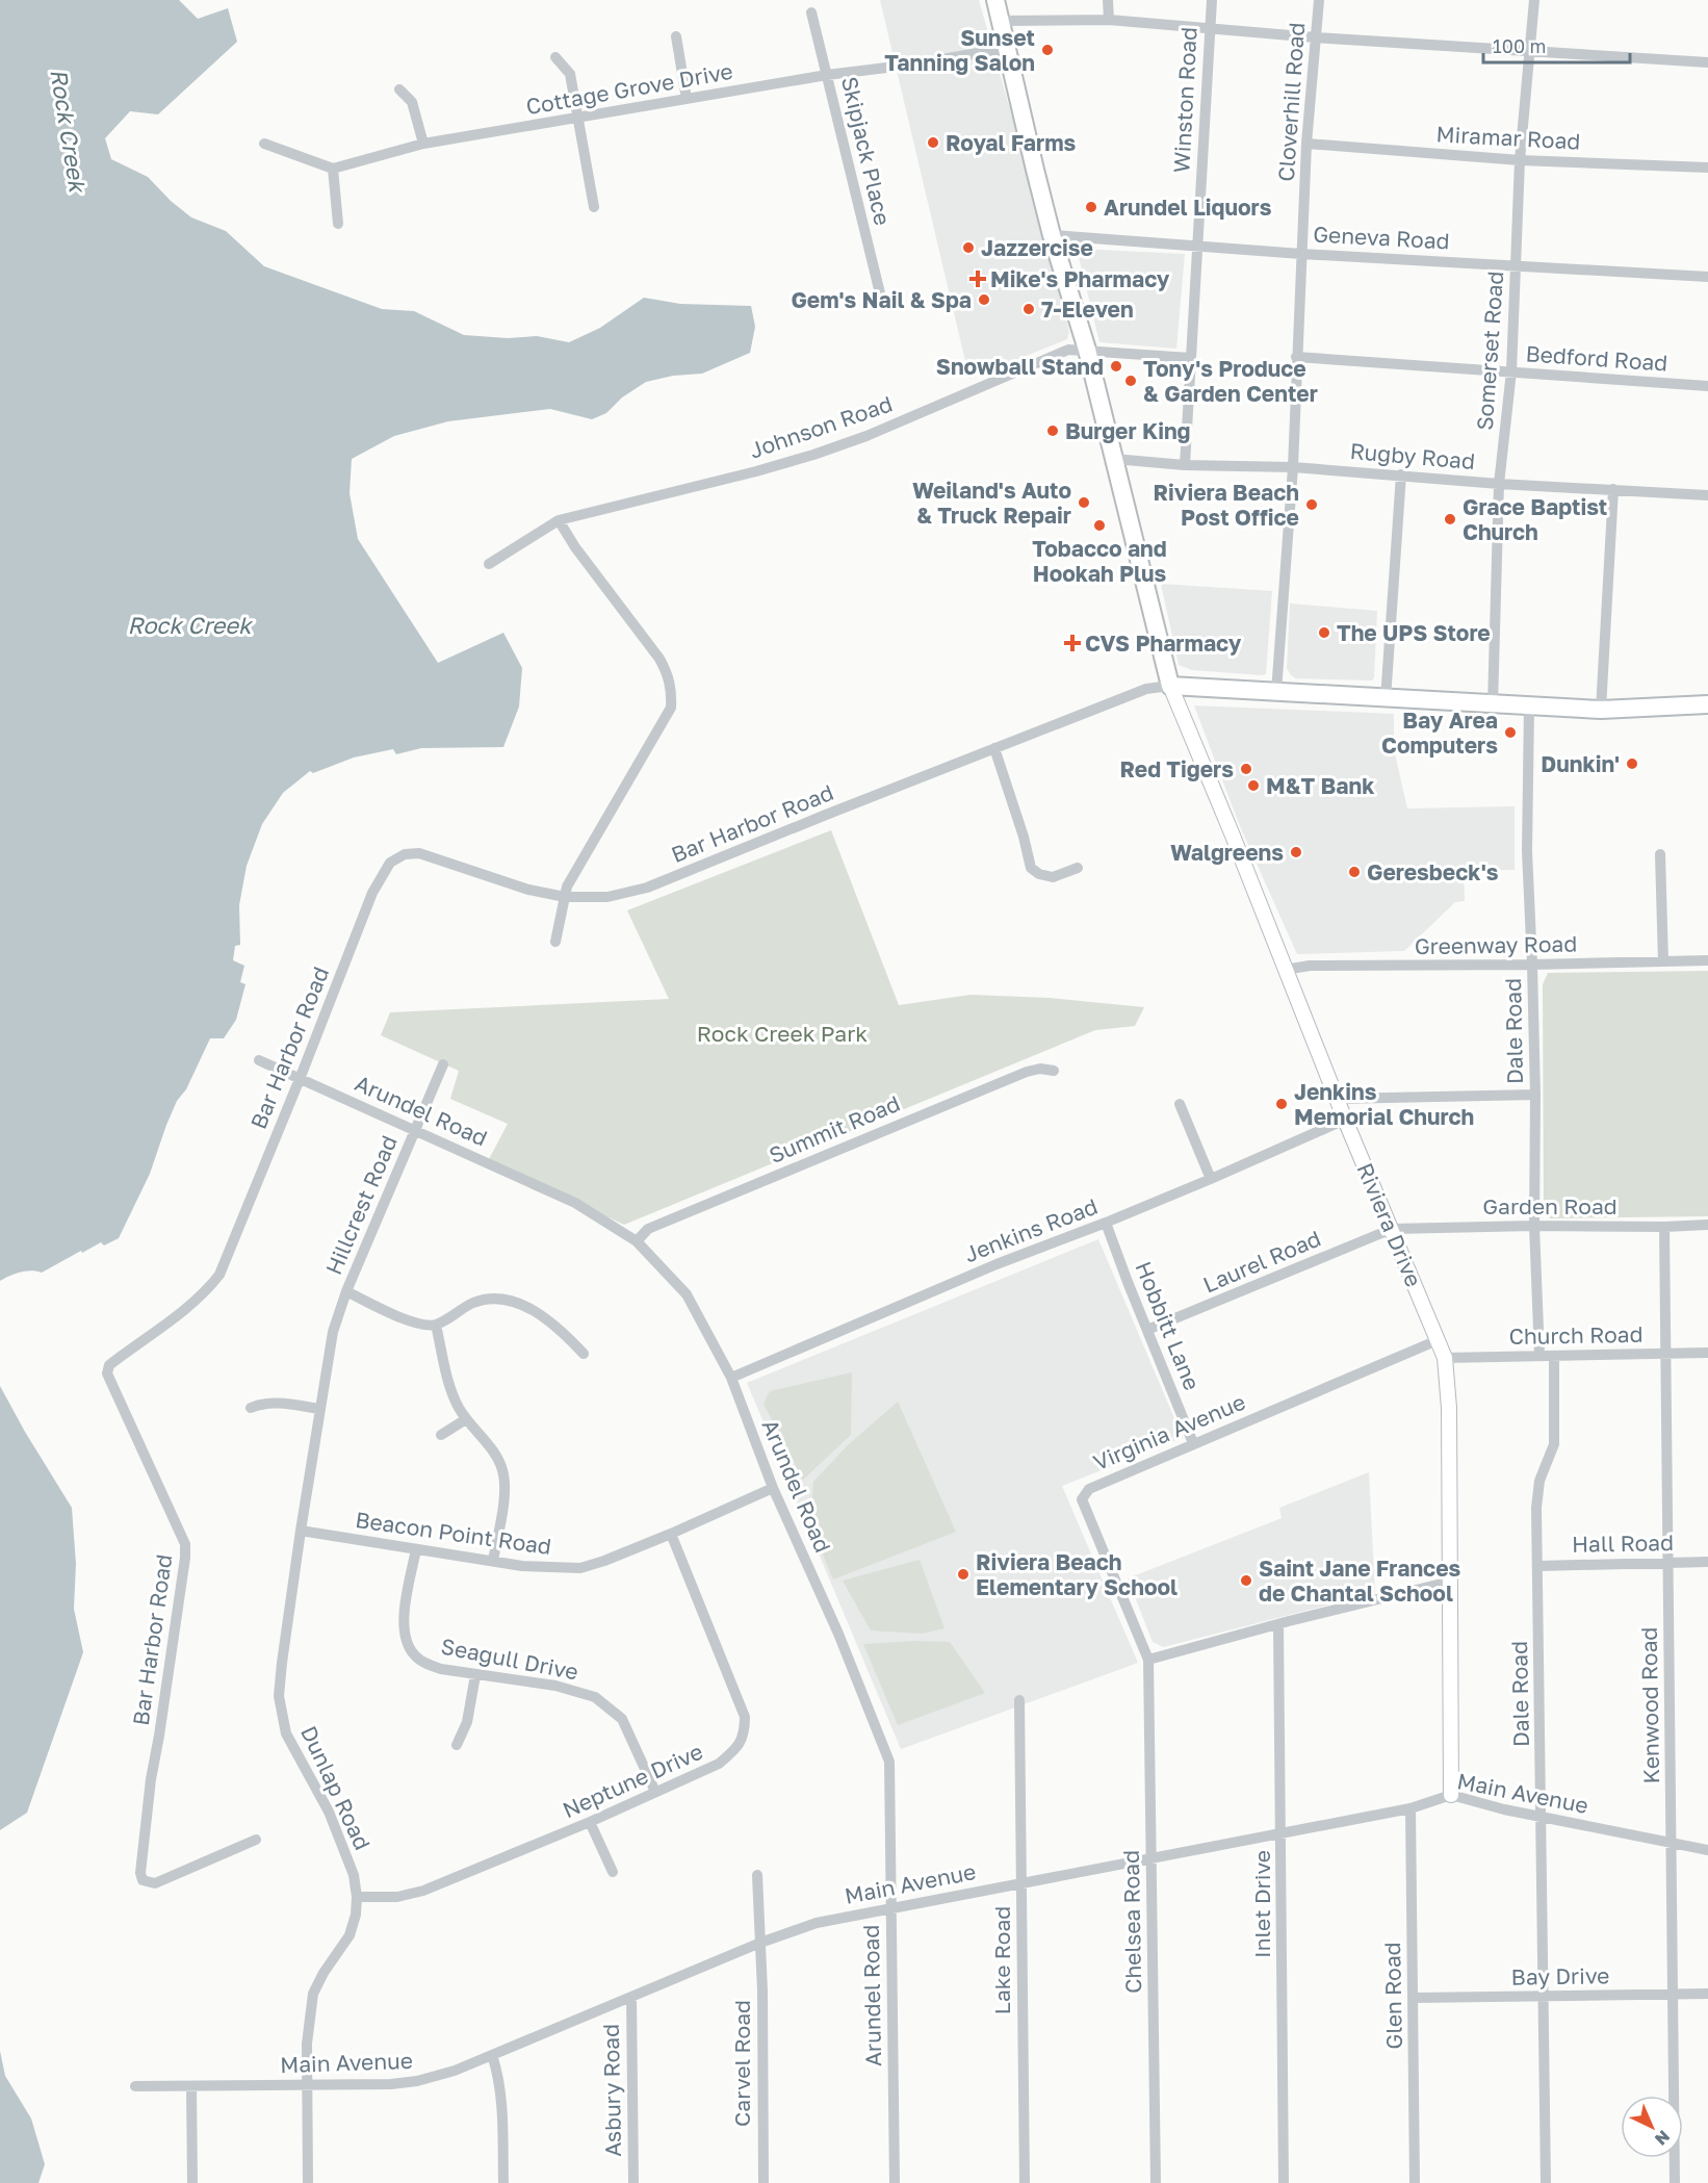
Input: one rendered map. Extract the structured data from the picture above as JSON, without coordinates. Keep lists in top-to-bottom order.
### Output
{
  "streets": {
    "street": [
      "Cottage Grove Drive",
      "Winston Road",
      "Cloverhill Road",
      "Miramar Road",
      "Skipjack Place",
      "Geneva Road",
      "Somerset Road",
      "Bedford Road",
      "Johnson Road",
      "Rugby Road",
      "Bar Harbor Road",
      "Greenway Road",
      "Dale Road",
      "Arundel Road",
      "Summit Road",
      "Hillcrest Road",
      "Garden Road",
      "Riviera Drive",
      "Jenkins Road",
      "Laurel Road",
      "Hobbitt Lane",
      "Church Road",
      "Virginia Avenue",
      "Beacon Point Road",
      "Hall Road",
      "Seagull Drive",
      "Kenwood Road",
      "Neptune Drive",
      "Dunlap Road",
      "Main Avenue",
      "Inlet Drive",
      "Chelsea Road",
      "Lake Road",
      "Bay Drive",
      "Glen Road",
      "Carvel Road",
      "Asbury Road"
    ]
  },
  "crossings": [
    ["Cottage Grove Drive", "Skipjack Place"],
    ["Winston Road", "Geneva Road"],
    ["Winston Road", "Rugby Road"],
    ["Cloverhill Road", "Miramar Road"],
    ["Cloverhill Road", "Geneva Road"],
    ["Cloverhill Road", "Bedford Road"],
    ["Cloverhill Road", "Rugby Road"],
    ["Miramar Road", "Somerset Road"],
    ["Geneva Road", "Somerset Road"],
    ["Somerset Road", "Bedford Road"],
    ["Somerset Road", "Rugby Road"],
    ["Bar Harbor Road", "Arundel Road"],
    ["Bar Harbor Road", "Riviera Drive"],
    ["Greenway Road", "Dale Road"],
    ["Greenway Road", "Riviera Drive"],
    ["Dale Road", "Garden Road"],
    ["Dale Road", "Church Road"],
    ["Dale Road", "Hall Road"],
    ["Dale Road", "Main Avenue"],
    ["Dale Road", "Bay Drive"],
    ["Arundel Road", "Summit Road"],
    ["Arundel Road", "Hillcrest Road"],
    ["Arundel Road", "Jenkins Road"],
    ["Arundel Road", "Beacon Point Road"],
    ["Arundel Road", "Main Avenue"],
    ["Hillcrest Road", "Dunlap Road"],
    ["Garden Road", "Riviera Drive"],
    ["Garden Road", "Laurel Road"],
    ["Garden Road", "Kenwood Road"],
    ["Riviera Drive", "Jenkins Road"],
    ["Riviera Drive", "Laurel Road"],
    ["Riviera Drive", "Church Road"],
    ["Riviera Drive", "Virginia Avenue"],
    ["Riviera Drive", "Main Avenue"],
    ["Jenkins Road", "Hobbitt Lane"],
    ["Laurel Road", "Hobbitt Lane"],
    ["Hobbitt Lane", "Virginia Avenue"],
    ["Church Road", "Kenwood Road"],
    ["Virginia Avenue", "Chelsea Road"],
    ["Beacon Point Road", "Seagull Drive"],
    ["Beacon Point Road", "Neptune Drive"],
    ["Beacon Point Road", "Dunlap Road"],
    ["Hall Road", "Kenwood Road"],
    ["Seagull Drive", "Neptune Drive"],
    ["Kenwood Road", "Main Avenue"],
    ["Kenwood Road", "Bay Drive"],
    ["Neptune Drive", "Dunlap Road"],
    ["Dunlap Road", "Main Avenue"],
    ["Main Avenue", "Inlet Drive"],
    ["Main Avenue", "Chelsea Road"],
    ["Main Avenue", "Lake Road"],
    ["Main Avenue", "Glen Road"],
    ["Main Avenue", "Carvel Road"],
    ["Main Avenue", "Asbury Road"],
    ["Bay Drive", "Glen Road"]
  ],
  "water": ["Rock Creek"],
  "parks": ["Rock Creek Park"],
  "places": {
    "other": [
      "Sunset Tanning Salon",
      "Royal Farms",
      "Arundel Liquors",
      "Jazzercise",
      "Gem's Nail & Spa",
      "7-Eleven",
      "Snowball Stand",
      "Tony's Produce & Garden Center",
      "Burger King",
      "Weiland's Auto & Truck Repair",
      "Riviera Beach Post Office",
      "Grace Baptist Church",
      "Tobacco and Hookah Plus",
      "The UPS Store",
      "Bay Area Computers",
      "Dunkin'",
      "Red Tigers",
      "M&T Bank",
      "Walgreens",
      "Geresbeck's",
      "Jenkins Memorial Church",
      "Riviera Beach Elementary School",
      "Saint Jane Frances de Chantal School"
    ],
    "health": ["Mike's Pharmacy", "CVS Pharmacy"]
  },
  "scale_bar": "100 m",
  "north": "bottom right"
}
